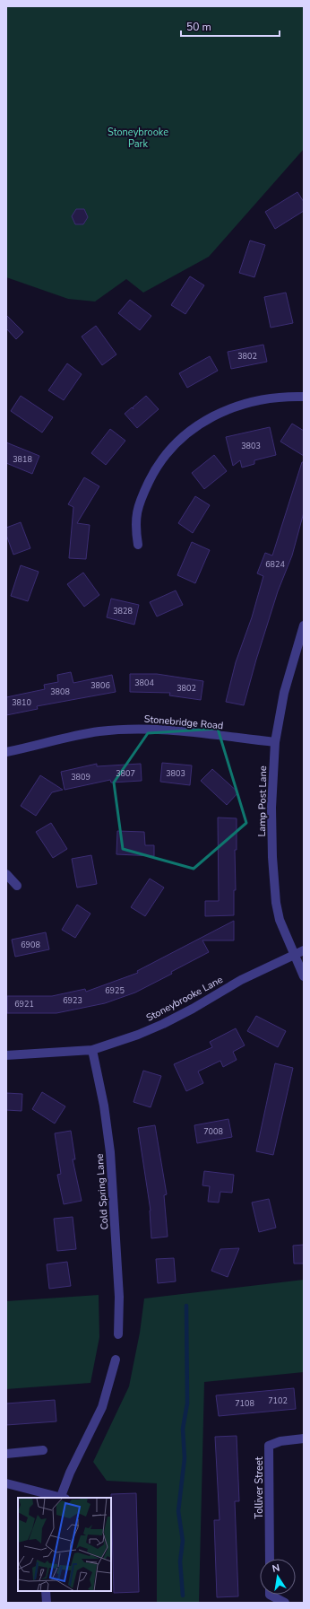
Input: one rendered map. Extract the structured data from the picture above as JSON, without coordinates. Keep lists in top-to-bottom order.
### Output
{
  "streets": {
    "street": [
      "Stonebridge Road",
      "Lamp Post Lane",
      "Stoneybrooke Lane",
      "Cold Spring Lane",
      "Tolliver Street"
    ]
  },
  "crossings": [
    ["Stonebridge Road", "Lamp Post Lane"],
    ["Lamp Post Lane", "Stoneybrooke Lane"],
    ["Stoneybrooke Lane", "Cold Spring Lane"]
  ],
  "parks": ["Stoneybrooke Park"],
  "house_numbers": [
    "3802",
    "3803",
    "3818",
    "6824",
    "3828",
    "3804",
    "3806",
    "3802",
    "3808",
    "3810",
    "3807",
    "3803",
    "3809",
    "6908",
    "6925",
    "6923",
    "6921",
    "7008",
    "7102",
    "7108"
  ],
  "scale_bar": "50 m",
  "north": "top"
}
